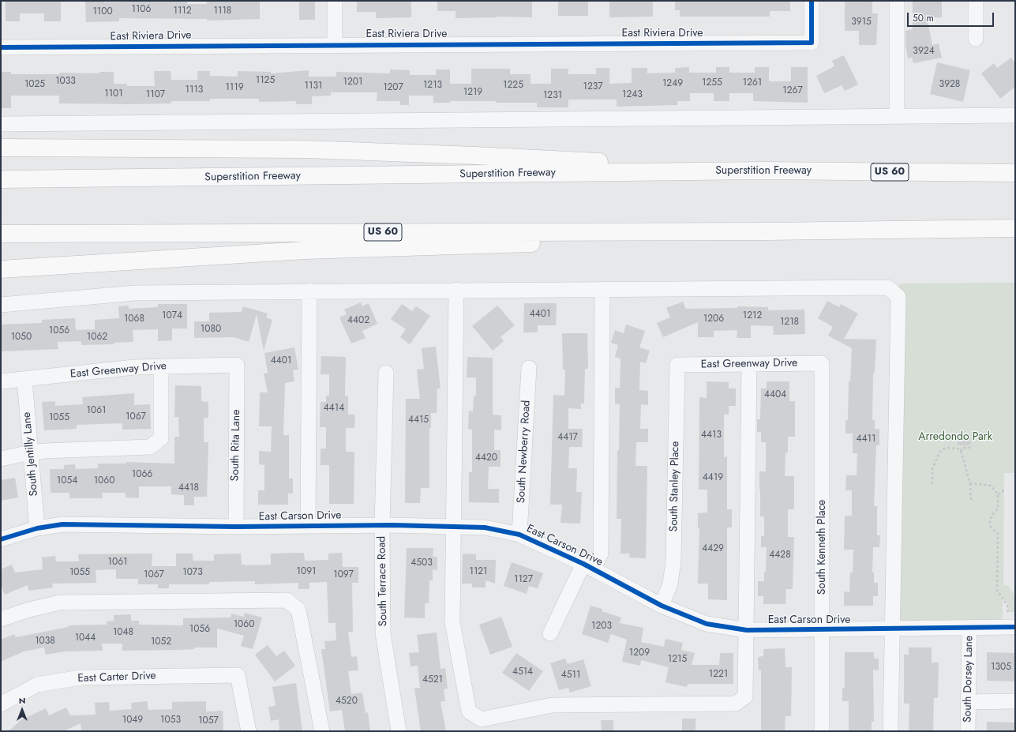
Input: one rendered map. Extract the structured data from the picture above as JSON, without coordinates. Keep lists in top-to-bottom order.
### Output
{
  "streets": {
    "highway": ["Superstition Freeway", "US 60"],
    "street": [
      "East Riviera Drive",
      "East Greenway Drive",
      "South Rita Lane",
      "South Newberry Road",
      "South Jentilly Lane",
      "South Stanley Place",
      "East Carson Drive",
      "South Kenneth Place",
      "South Terrace Road",
      "East Carter Drive",
      "South Dorsey Lane"
    ]
  },
  "crossings": [
    ["East Greenway Drive", "South Rita Lane"],
    ["East Greenway Drive", "South Jentilly Lane"],
    ["East Greenway Drive", "South Stanley Place"],
    ["East Greenway Drive", "South Kenneth Place"],
    ["South Rita Lane", "East Carson Drive"],
    ["South Newberry Road", "East Carson Drive"],
    ["South Jentilly Lane", "East Carson Drive"],
    ["South Stanley Place", "East Carson Drive"],
    ["East Carson Drive", "South Kenneth Place"],
    ["East Carson Drive", "South Terrace Road"],
    ["East Carson Drive", "South Dorsey Lane"]
  ],
  "parks": ["Arredondo Park"],
  "house_numbers": [
    "1106",
    "1112",
    "1118",
    "1100",
    "3915",
    "3924",
    "1125",
    "1033",
    "1201",
    "1255",
    "1261",
    "1249",
    "1025",
    "3928",
    "1213",
    "1225",
    "1131",
    "1237",
    "1119",
    "1207",
    "1113",
    "1267",
    "1219",
    "1101",
    "1107",
    "1243",
    "1231",
    "4401",
    "1074",
    "1212",
    "1068",
    "1206",
    "4402",
    "1218",
    "1080",
    "1056",
    "1050",
    "1062",
    "4401",
    "4404",
    "4414",
    "1061",
    "1067",
    "1055",
    "4415",
    "4413",
    "4417",
    "4411",
    "4420",
    "1066",
    "4419",
    "1054",
    "1060",
    "4418",
    "4429",
    "4428",
    "1061",
    "4503",
    "1091",
    "1121",
    "1055",
    "1073",
    "1067",
    "1097",
    "1127",
    "1060",
    "1203",
    "1056",
    "1048",
    "1044",
    "1038",
    "1052",
    "1209",
    "1215",
    "1305",
    "4514",
    "1221",
    "4511",
    "4521",
    "4520",
    "1049",
    "1053",
    "1057"
  ],
  "scale_bar": "50 m",
  "north": "top"
}
